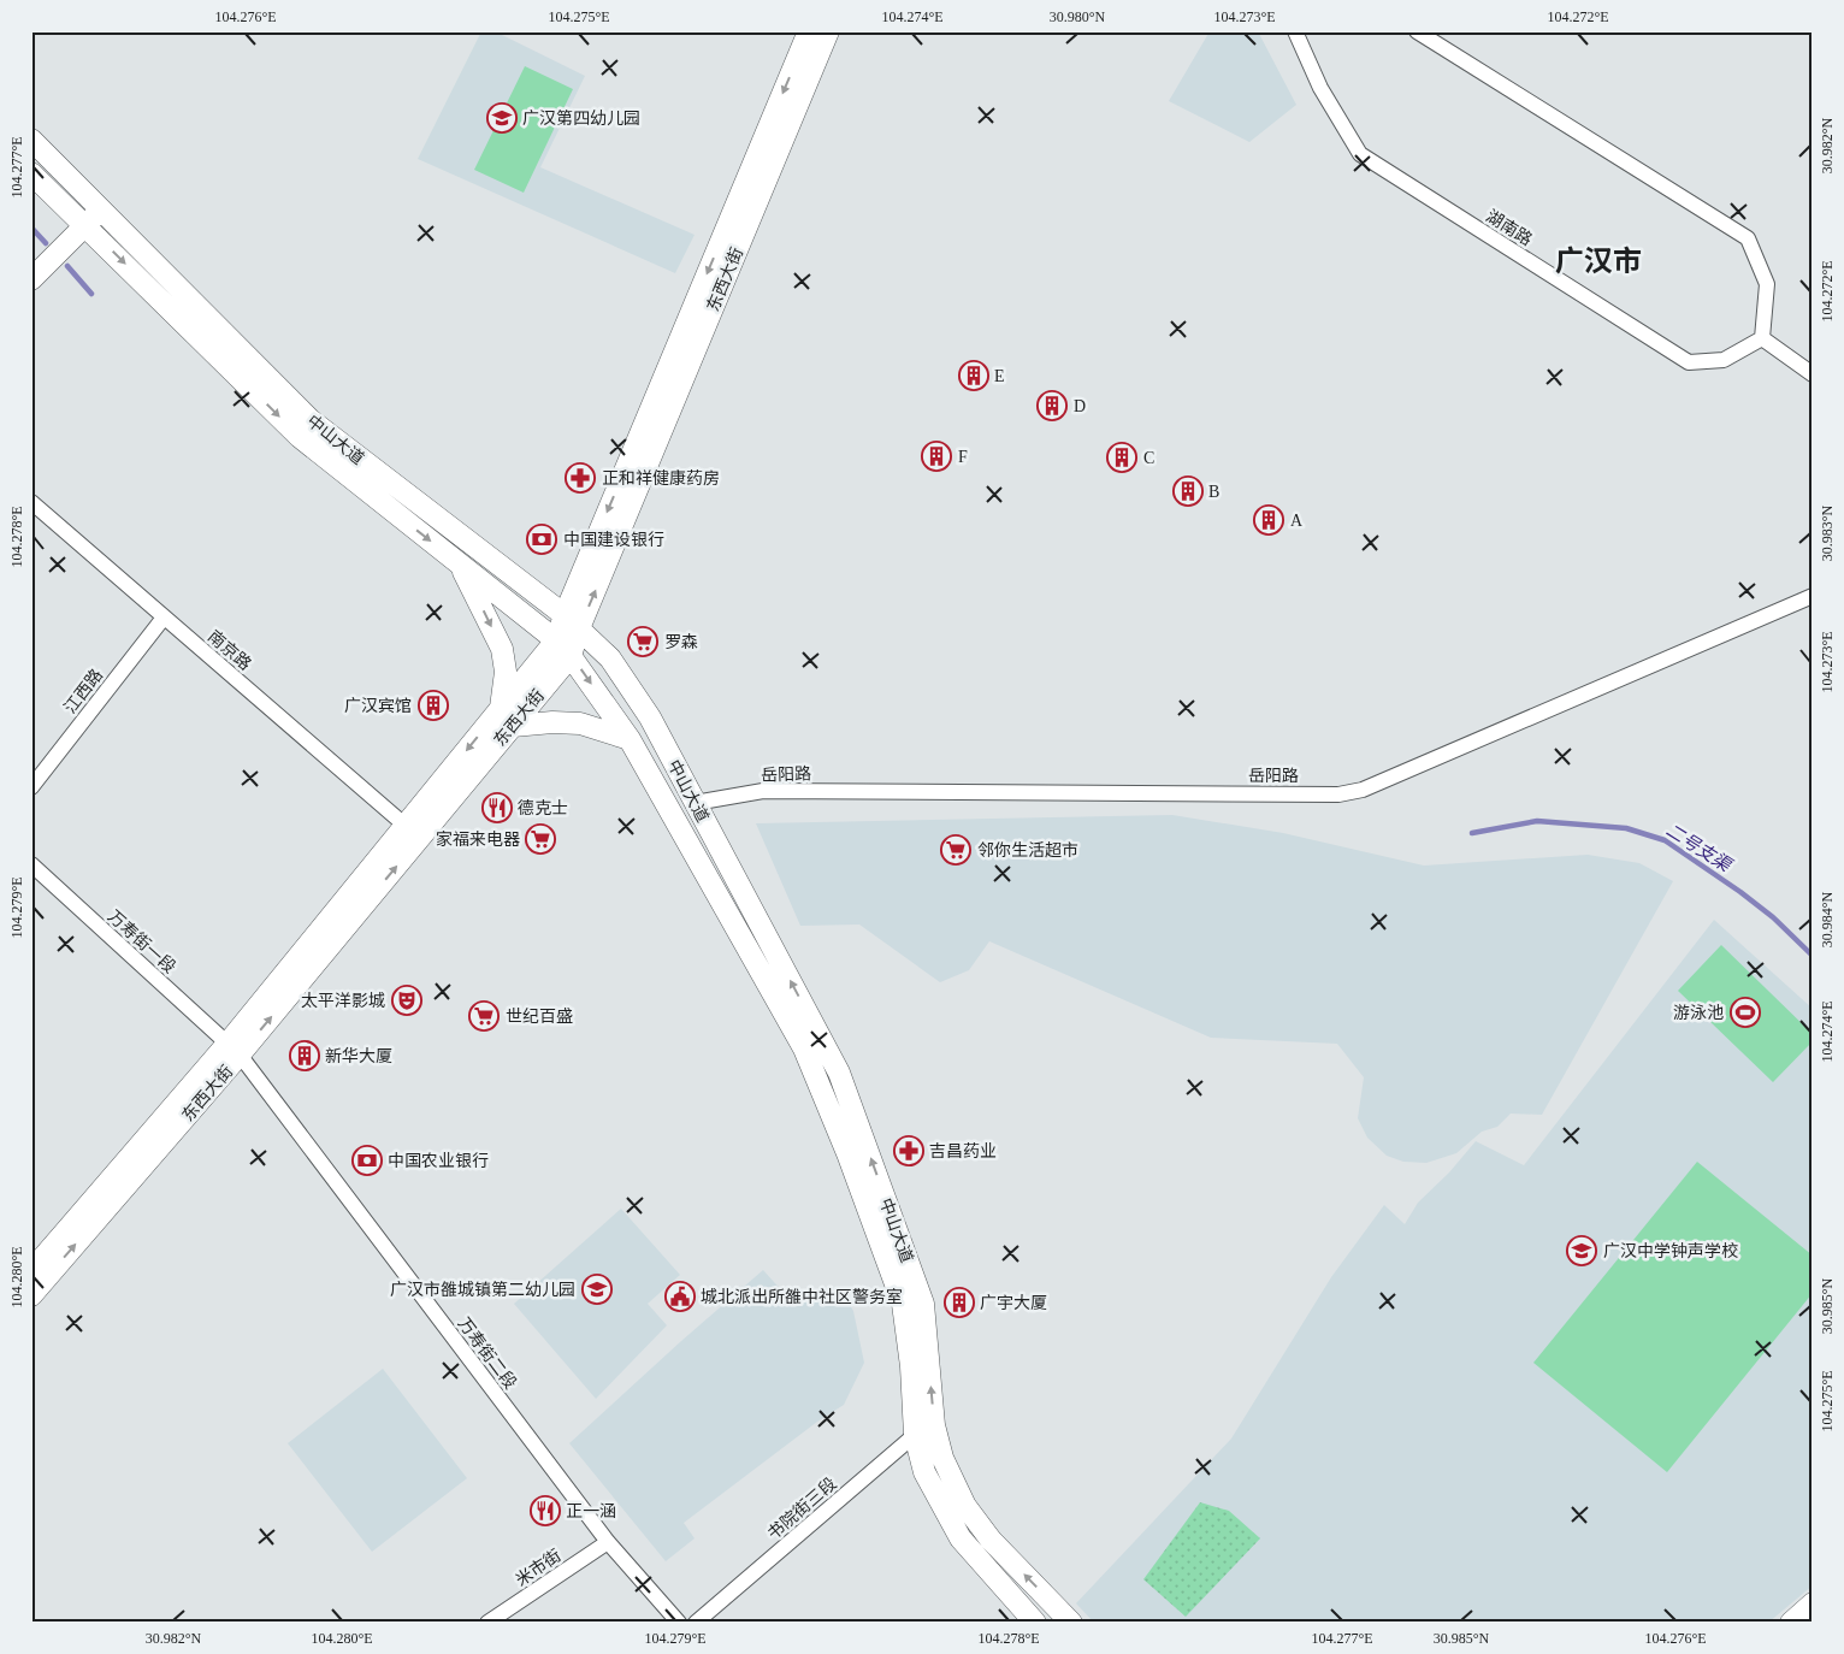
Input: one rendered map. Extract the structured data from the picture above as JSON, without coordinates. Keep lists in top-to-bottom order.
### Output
{
  "streets": {
    "main road": ["东西大街", "中山大道"],
    "street": [
      "湖南路",
      "南京路",
      "江西路",
      "岳阳路",
      "万寿街一段",
      "万寿街二段",
      "书院街三段",
      "米市街"
    ]
  },
  "crossings": [
    ["东西大街", "中山大道"],
    ["东西大街", "南京路"],
    ["东西大街", "万寿街一段"],
    ["东西大街", "万寿街二段"],
    ["中山大道", "岳阳路"],
    ["中山大道", "书院街三段"],
    ["南京路", "江西路"],
    ["万寿街一段", "万寿街二段"],
    ["万寿街二段", "米市街"]
  ],
  "districts": ["广汉市"],
  "water": ["二号支渠"],
  "places": {
    "school or university": ["广汉第四幼儿园", "广汉中学钟声学校", "广汉市雒城镇第二幼儿园"],
    "building": [
      "E",
      "D",
      "F",
      "C",
      "B",
      "A",
      "广汉宾馆",
      "新华大厦",
      "广宇大厦"
    ],
    "pharmacy": ["正和祥健康药房", "吉昌药业"],
    "bank": ["中国建设银行", "中国农业银行"],
    "supermarket": [
      "罗森",
      "家福来电器",
      "邻你生活超市",
      "世纪百盛"
    ],
    "restaurant": ["德克士", "正一涵"],
    "theatre": ["太平洋影城"],
    "sports": ["游泳池"],
    "public building": ["城北派出所雒中社区警务室"]
  },
  "coordinates": [
    "104.276°E",
    "104.275°E",
    "104.274°E",
    "30.980°N",
    "104.273°E",
    "104.272°E",
    "30.982°N",
    "104.277°E",
    "30.983°N",
    "104.278°E",
    "104.279°E",
    "30.984°N",
    "104.280°E",
    "30.985°N"
  ]
}
